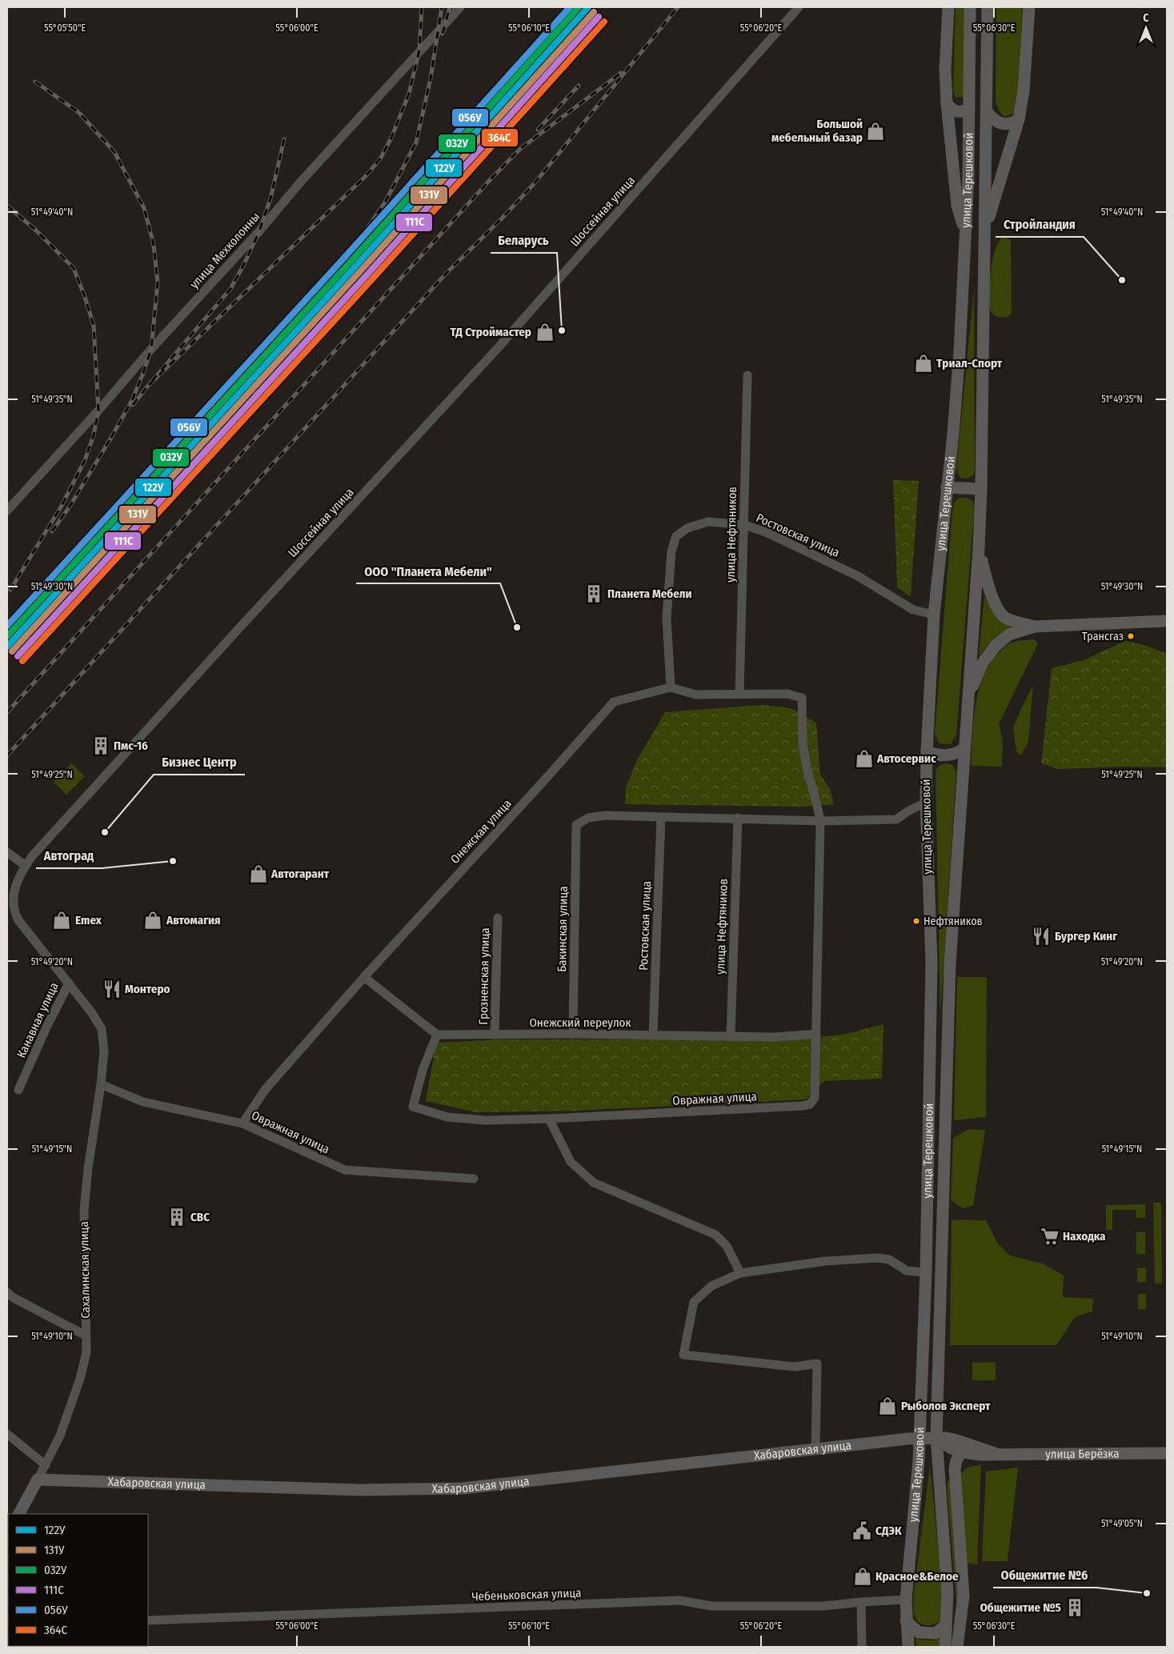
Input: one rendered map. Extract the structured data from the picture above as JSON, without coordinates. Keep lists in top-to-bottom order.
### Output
{
  "streets": {
    "main road": [
      "улица Терешковой",
      "Сахалинская улица",
      "Хабаровская улица",
      "улица Берёзка"
    ],
    "street": [
      "Шоссейная улица",
      "улица Мехколонны",
      "улица Нефтяников",
      "Ростовская улица",
      "Онежская улица",
      "Бакинская улица",
      "Грозненская улица",
      "Канавная улица",
      "Онежский переулок",
      "Овражная улица",
      "Чебеньковская улица"
    ]
  },
  "crossings": [
    ["улица Терешковой", "Ростовская улица"],
    ["улица Терешковой", "Хабаровская улица"],
    ["улица Терешковой", "улица Берёзка"],
    ["улица Терешковой", "Чебеньковская улица"],
    ["Шоссейная улица", "Канавная улица"],
    ["Шоссейная улица", "Овражная улица"],
    ["Шоссейная улица", "Сахалинская улица"],
    ["улица Нефтяников", "Ростовская улица"],
    ["улица Нефтяников", "Онежская улица"],
    ["улица Нефтяников", "Онежский переулок"],
    ["Ростовская улица", "Онежская улица"],
    ["Ростовская улица", "Бакинская улица"],
    ["Ростовская улица", "Онежский переулок"],
    ["Онежская улица", "Овражная улица"],
    ["Бакинская улица", "Онежский переулок"],
    ["Грозненская улица", "Онежский переулок"],
    ["Онежский переулок", "Овражная улица"],
    ["Овражная улица", "Сахалинская улица"],
    ["Сахалинская улица", "Хабаровская улица"],
    ["Хабаровская улица", "улица Берёзка"]
  ],
  "places": {
    "shop": [
      "Большой мебельный базар",
      "ТД Строймастер",
      "Триал-Спорт",
      "Автосервис",
      "Автогарант",
      "Emex",
      "Автомагия",
      "Рыболов Эксперт",
      "Красное&Белое"
    ],
    "other": [
      "Стройландия",
      "Беларусь",
      "ООО \"Планета Мебели\"",
      "Трансгаз",
      "Бизнес Центр",
      "Автоград",
      "Нефтяников",
      "Общежитие №6"
    ],
    "building": [
      "Планета Мебели",
      "Пмс-16",
      "СВС",
      "Общежитие №5"
    ],
    "restaurant": ["Бургер Кинг", "Монтеро"],
    "supermarket": ["Находка"],
    "public building": ["СДЭК"]
  },
  "lines": [
    "transit line 122У",
    "transit line 032У",
    "transit line 056У",
    "transit line 131У",
    "transit line 111С",
    "transit line 364С"
  ],
  "legend": [
    "122У",
    "131У",
    "032У",
    "111С",
    "056У",
    "364С"
  ],
  "north": "top",
  "coordinates": [
    "55°05'50\"E",
    "55°06'00\"E",
    "55°06'10\"E",
    "55°06'20\"E",
    "55°06'30\"E",
    "51°49'40\"N",
    "51°49'35\"N",
    "51°49'30\"N",
    "51°49'25\"N",
    "51°49'20\"N",
    "51°49'15\"N",
    "51°49'10\"N",
    "51°49'05\"N"
  ]
}
